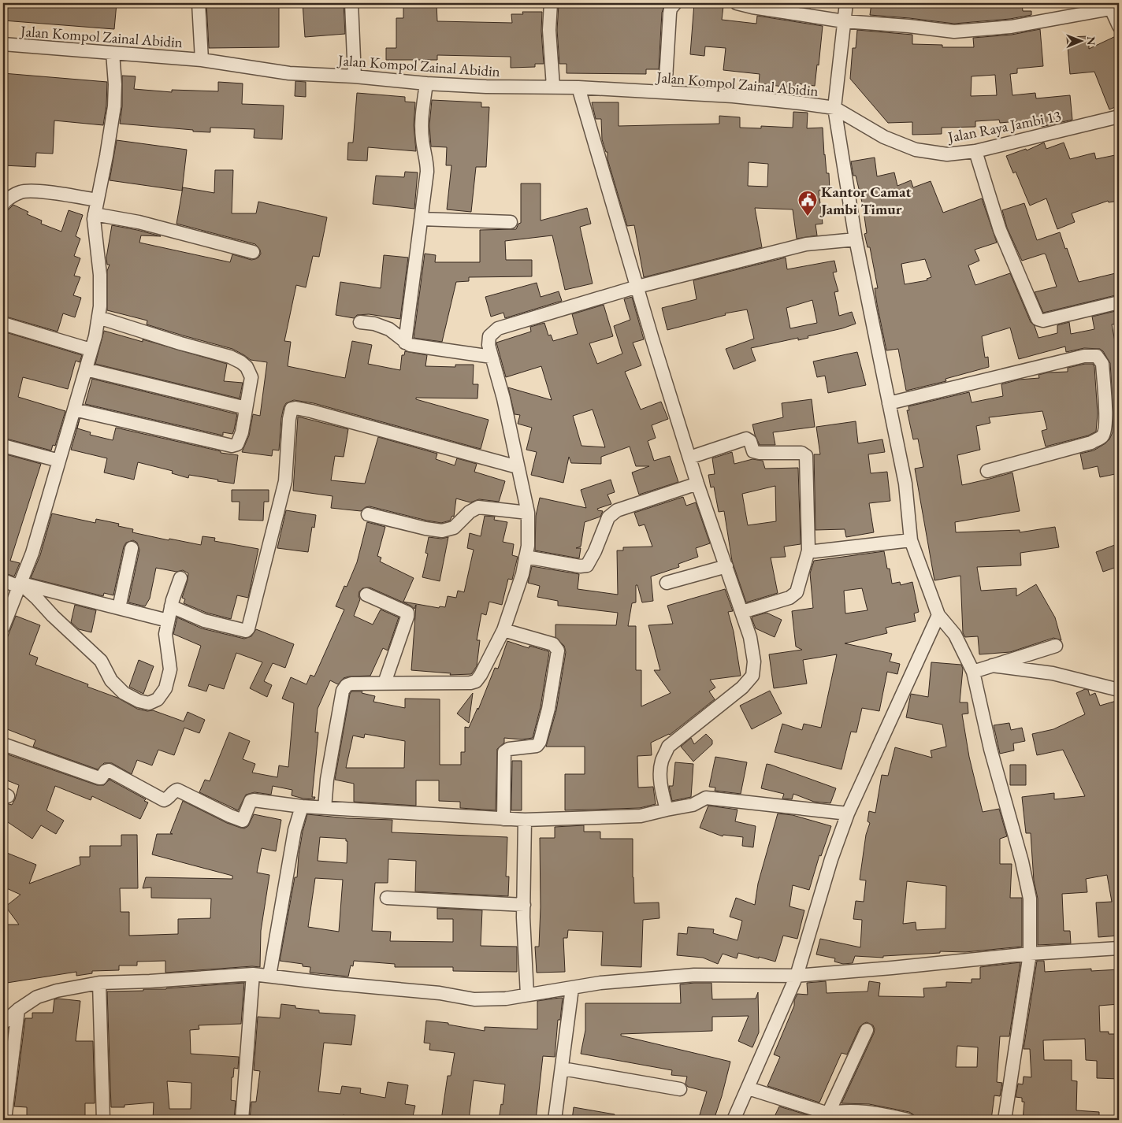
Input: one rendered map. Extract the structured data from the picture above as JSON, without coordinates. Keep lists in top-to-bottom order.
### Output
{
  "streets": {
    "street": ["Jalan Kompol Zainal Abidin", "Jalan Raya Jambi 13"]
  },
  "crossings": [
    ["Jalan Kompol Zainal Abidin", "Jalan Raya Jambi 13"]
  ],
  "places": {
    "public building": ["Kantor Camat Jambi Timur"]
  },
  "north": "right"
}
